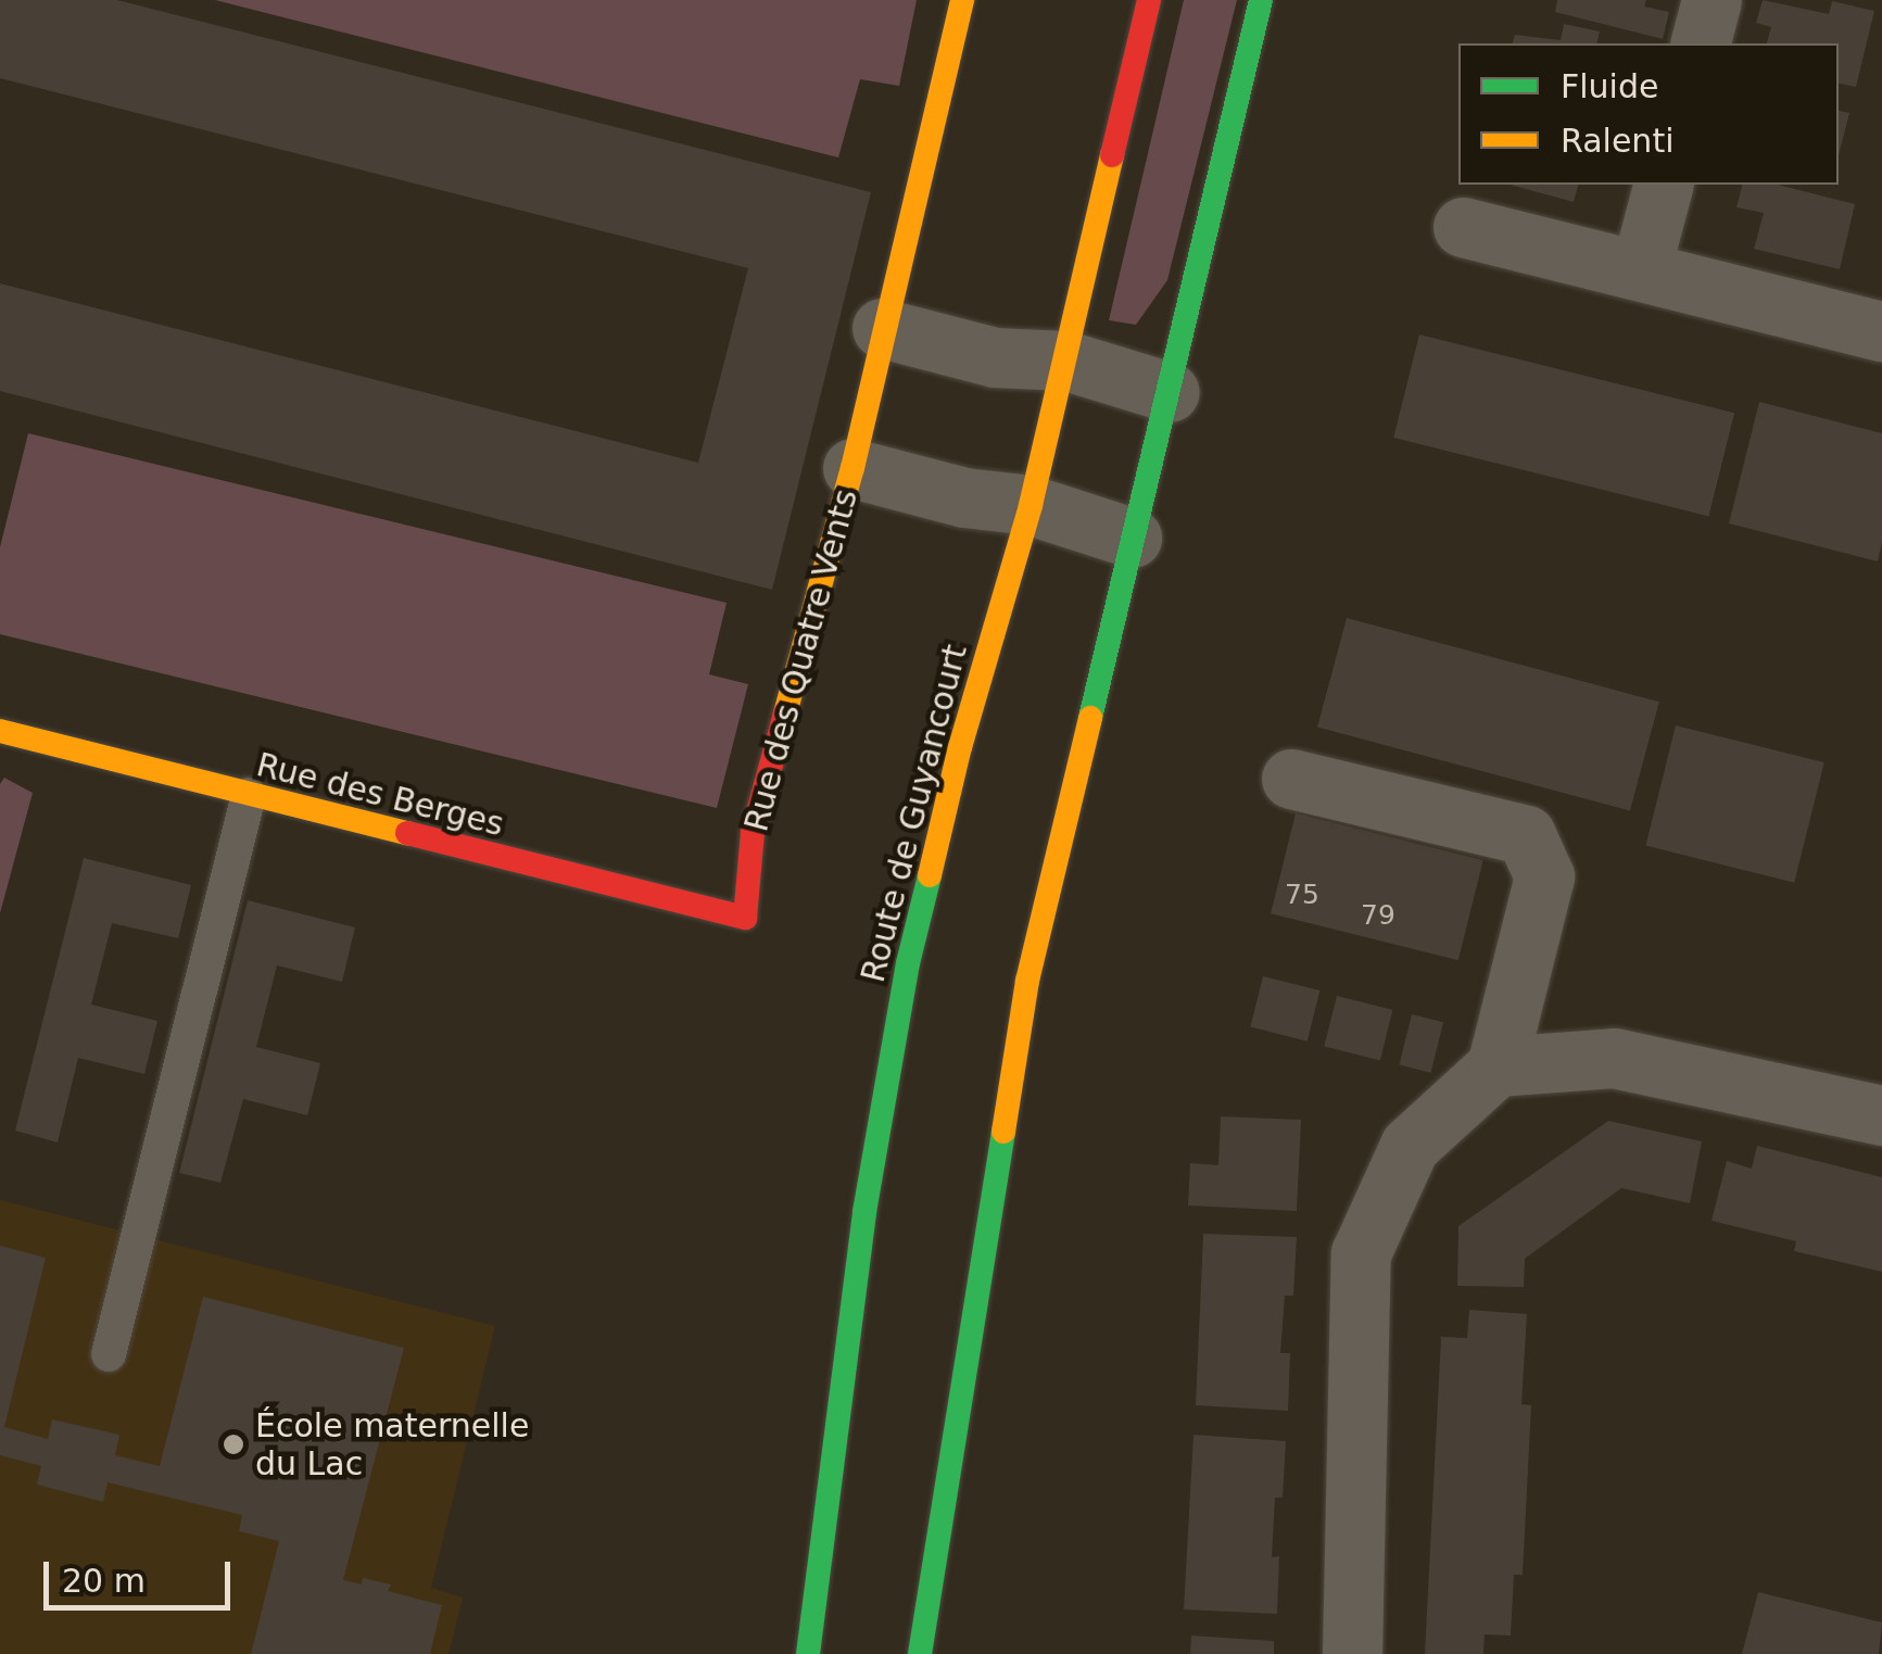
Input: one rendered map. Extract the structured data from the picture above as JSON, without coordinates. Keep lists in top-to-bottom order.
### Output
{
  "streets": {
    "main road": ["Rue des Quatre Vents", "Rue des Berges", "Route de Guyancourt"]
  },
  "crossings": [
    ["Rue des Quatre Vents", "Rue des Berges"],
    ["Rue des Quatre Vents", "Route de Guyancourt"]
  ],
  "places": ["École maternelle du Lac"],
  "house_numbers": ["75", "79"],
  "legend": ["Fluide", "Ralenti"],
  "scale_bar": "20 m"
}
